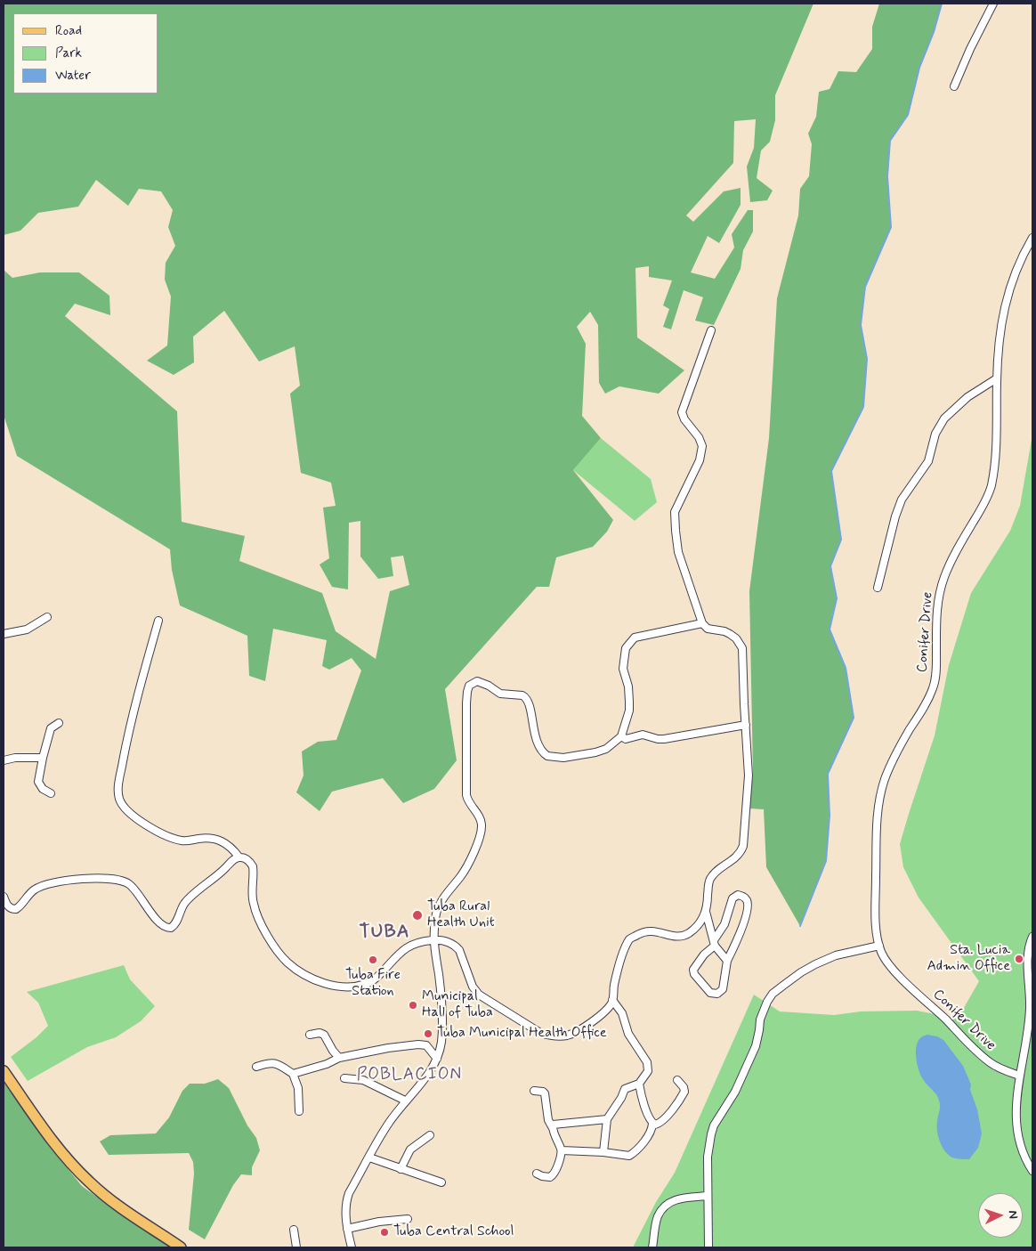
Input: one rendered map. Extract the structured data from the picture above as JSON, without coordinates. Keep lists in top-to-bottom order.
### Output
{
  "streets": {
    "street": ["Conifer Drive"]
  },
  "districts": ["TUBA", "POBLACION"],
  "places": [
    "Tuba Rural Health Unit",
    "Sta. Lucia Admin Office",
    "Tuba Fire Station",
    "Municipal Hall of Tuba",
    "Tuba Municipal Health Office",
    "Tuba Central School"
  ],
  "legend": ["Road", "Park", "Water"],
  "north": "right"
}
